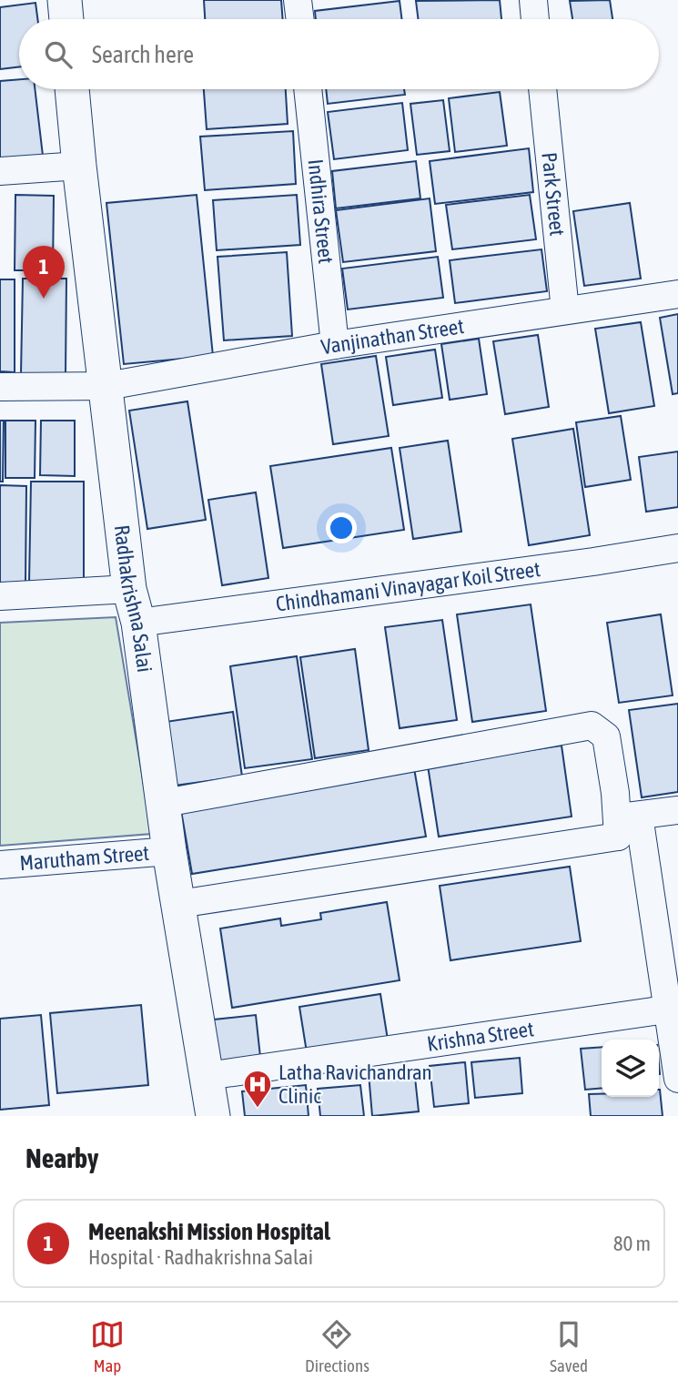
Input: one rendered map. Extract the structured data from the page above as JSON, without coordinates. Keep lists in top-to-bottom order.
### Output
{
  "streets": {
    "street": [
      "Park Street",
      "Indhira Street",
      "Vanjinathan Street",
      "Chindhamani Vinayagar Koil Street",
      "Radhakrishna Salai",
      "Marutham Street",
      "Krishna Street"
    ]
  },
  "crossings": [
    ["Park Street", "Vanjinathan Street"],
    ["Indhira Street", "Vanjinathan Street"],
    ["Vanjinathan Street", "Radhakrishna Salai"],
    ["Chindhamani Vinayagar Koil Street", "Radhakrishna Salai"],
    ["Radhakrishna Salai", "Marutham Street"],
    ["Radhakrishna Salai", "Krishna Street"]
  ],
  "places": {
    "hospital": ["Latha Ravichandran Clinic"]
  },
  "page": {
    "search": "Search here",
    "pins": "1",
    "heading": "Nearby",
    "list": [
      {
        "mark": "1",
        "name": "Meenakshi Mission Hospital",
        "note": "Hospital · Radhakrishna Salai",
        "value": "80 m"
      }
    ],
    "nav": ["Map", "Directions", "Saved"]
  }
}
